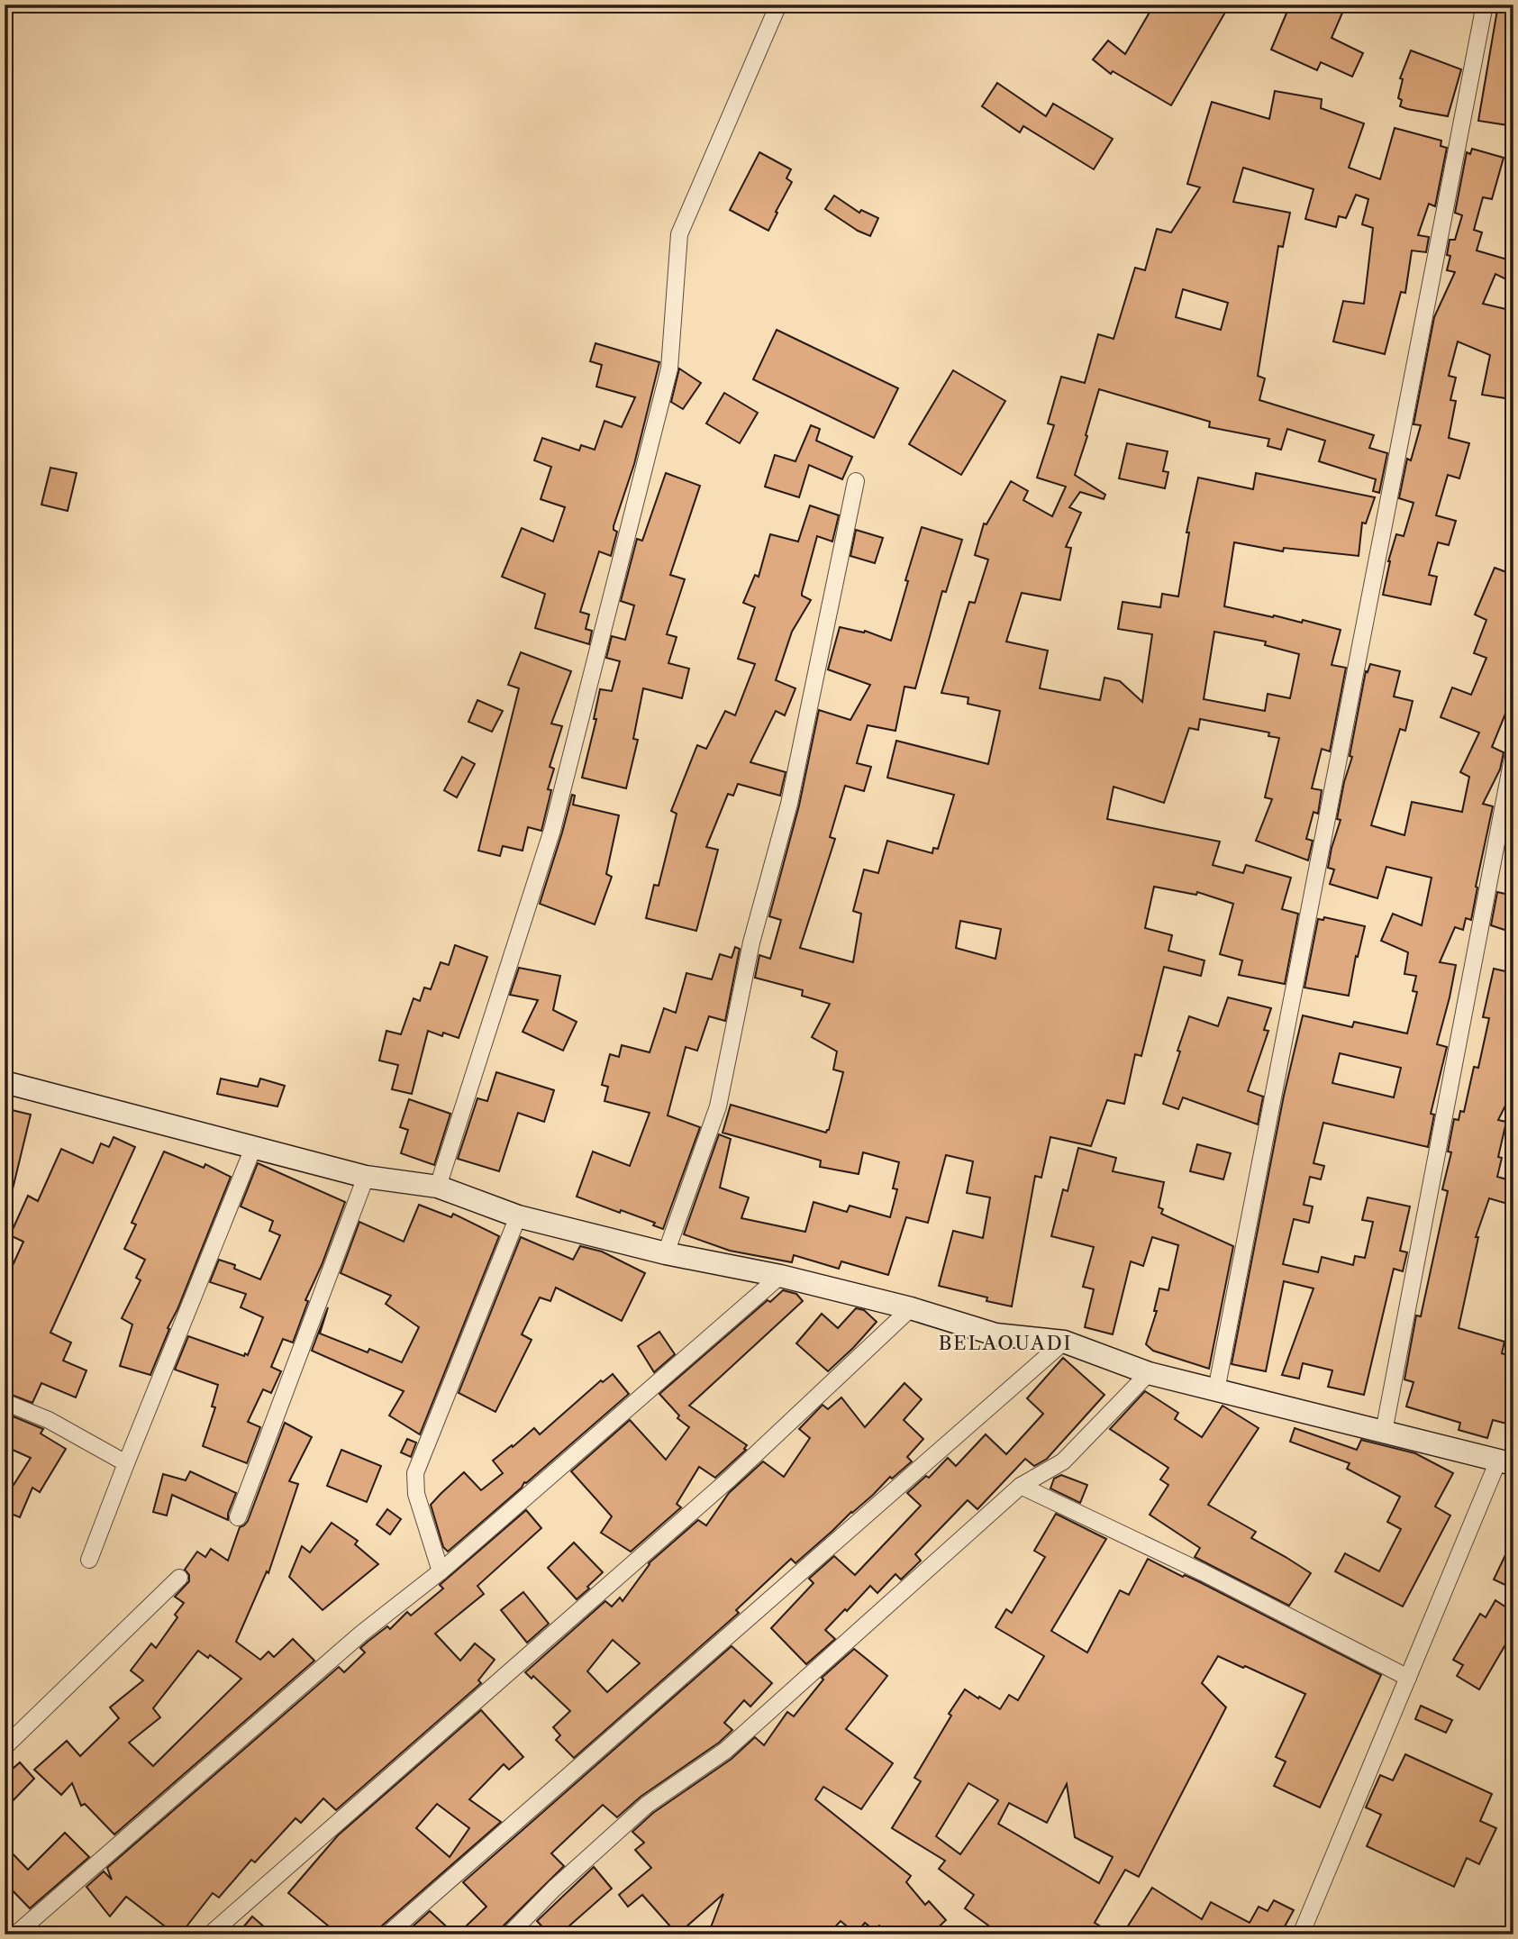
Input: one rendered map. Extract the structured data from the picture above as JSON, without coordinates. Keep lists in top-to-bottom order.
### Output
{
  "districts": ["BELAOUADI"]
}
